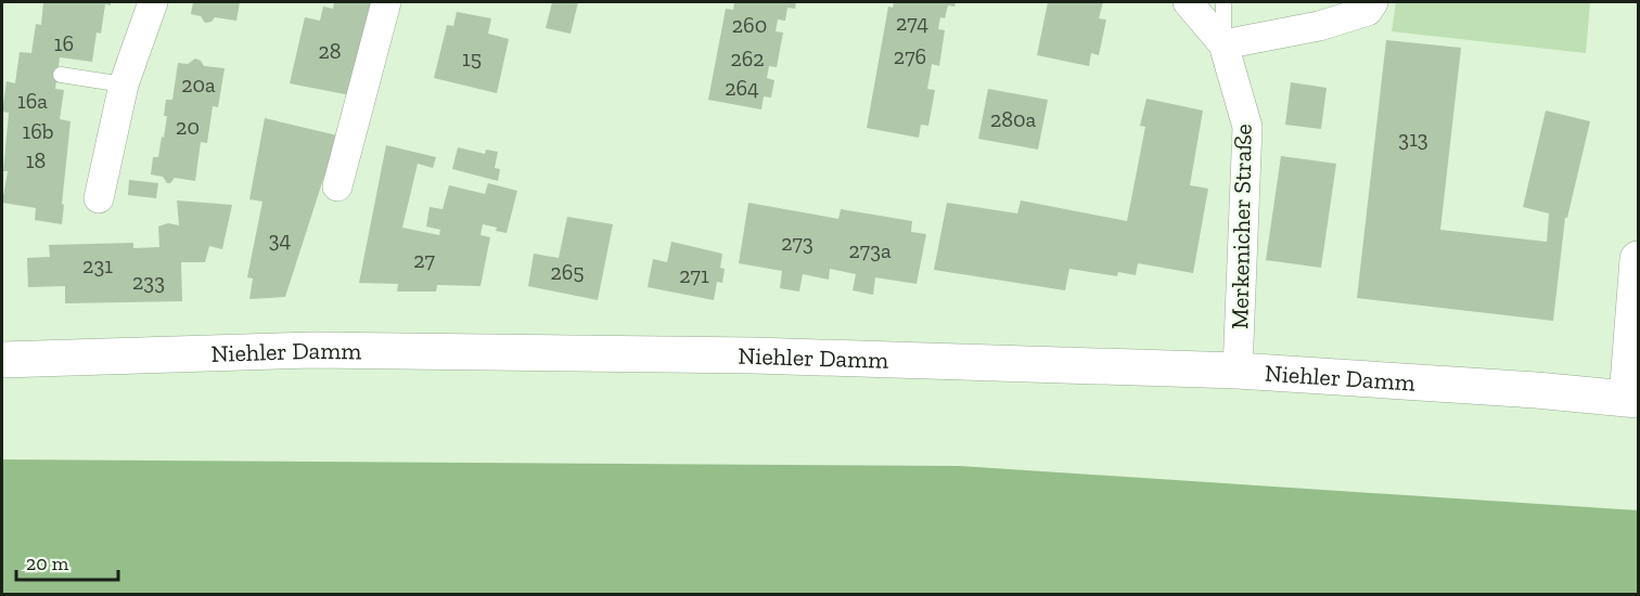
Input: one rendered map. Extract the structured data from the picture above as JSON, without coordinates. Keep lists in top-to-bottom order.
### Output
{
  "streets": {
    "street": ["Merkenicher Straße", "Niehler Damm"]
  },
  "crossings": [
    ["Merkenicher Straße", "Niehler Damm"]
  ],
  "house_numbers": [
    "274",
    "260",
    "16",
    "28",
    "276",
    "15",
    "262",
    "20a",
    "264",
    "16a",
    "280a",
    "20",
    "16b",
    "313",
    "18",
    "34",
    "273",
    "273a",
    "27",
    "231",
    "265",
    "271",
    "233"
  ],
  "scale_bar": "20 m"
}
